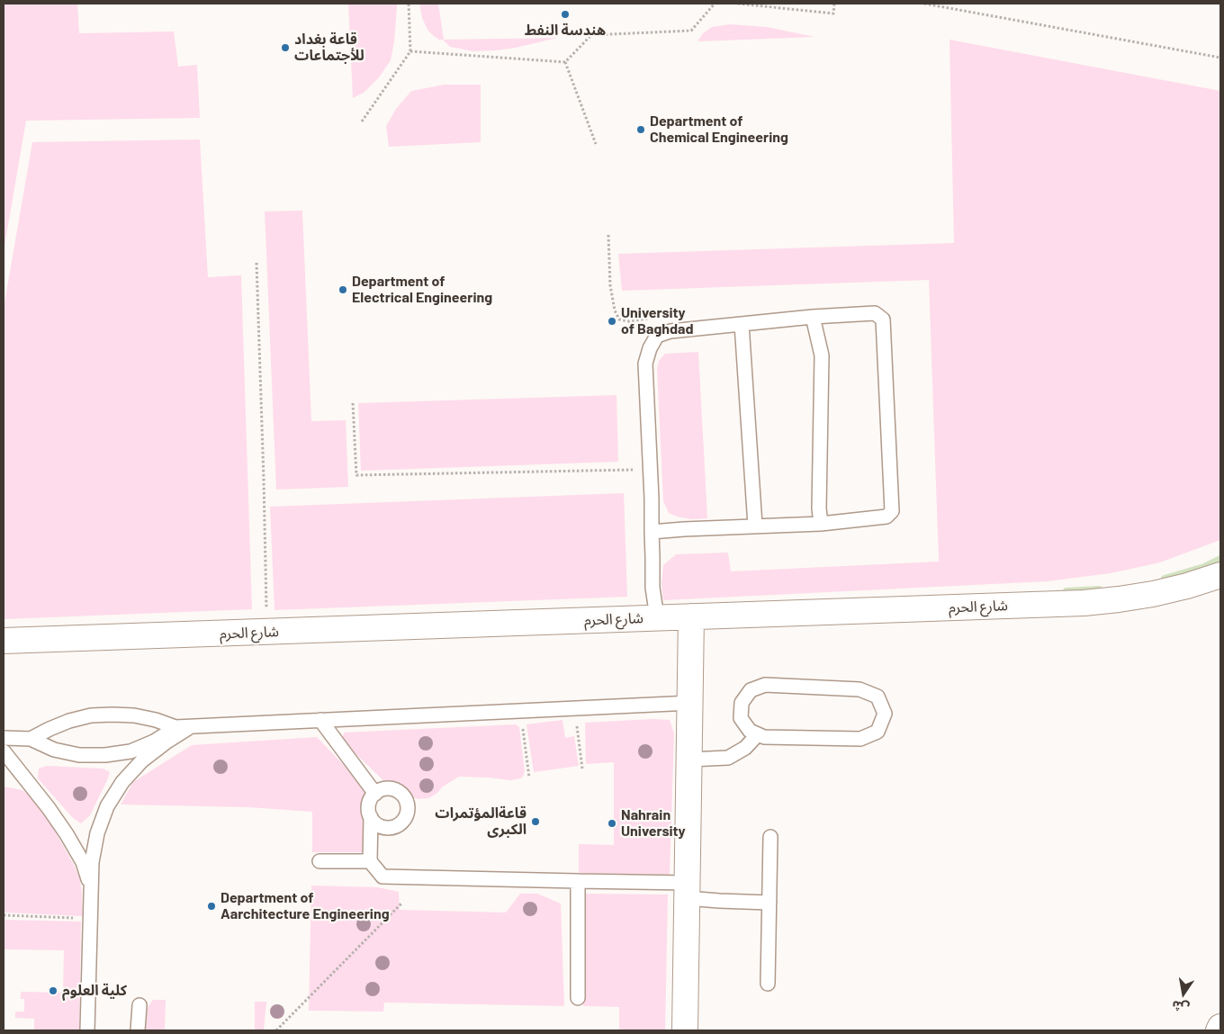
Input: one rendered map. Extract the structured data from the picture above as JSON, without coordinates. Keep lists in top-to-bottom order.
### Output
{
  "streets": {
    "street": ["شارع الحرم"]
  },
  "places": [
    "هندسة النفط",
    "قاعة بغداد للأجتماعات",
    "Department of Chemical Engineering",
    "Department of Electrical Engineering",
    "University of Baghdad",
    "قاعةالمؤتمرات الكبرى",
    "Nahrain University",
    "Department of Aarchitecture Engineering",
    "كلية العلوم"
  ],
  "north": "bottom"
}
